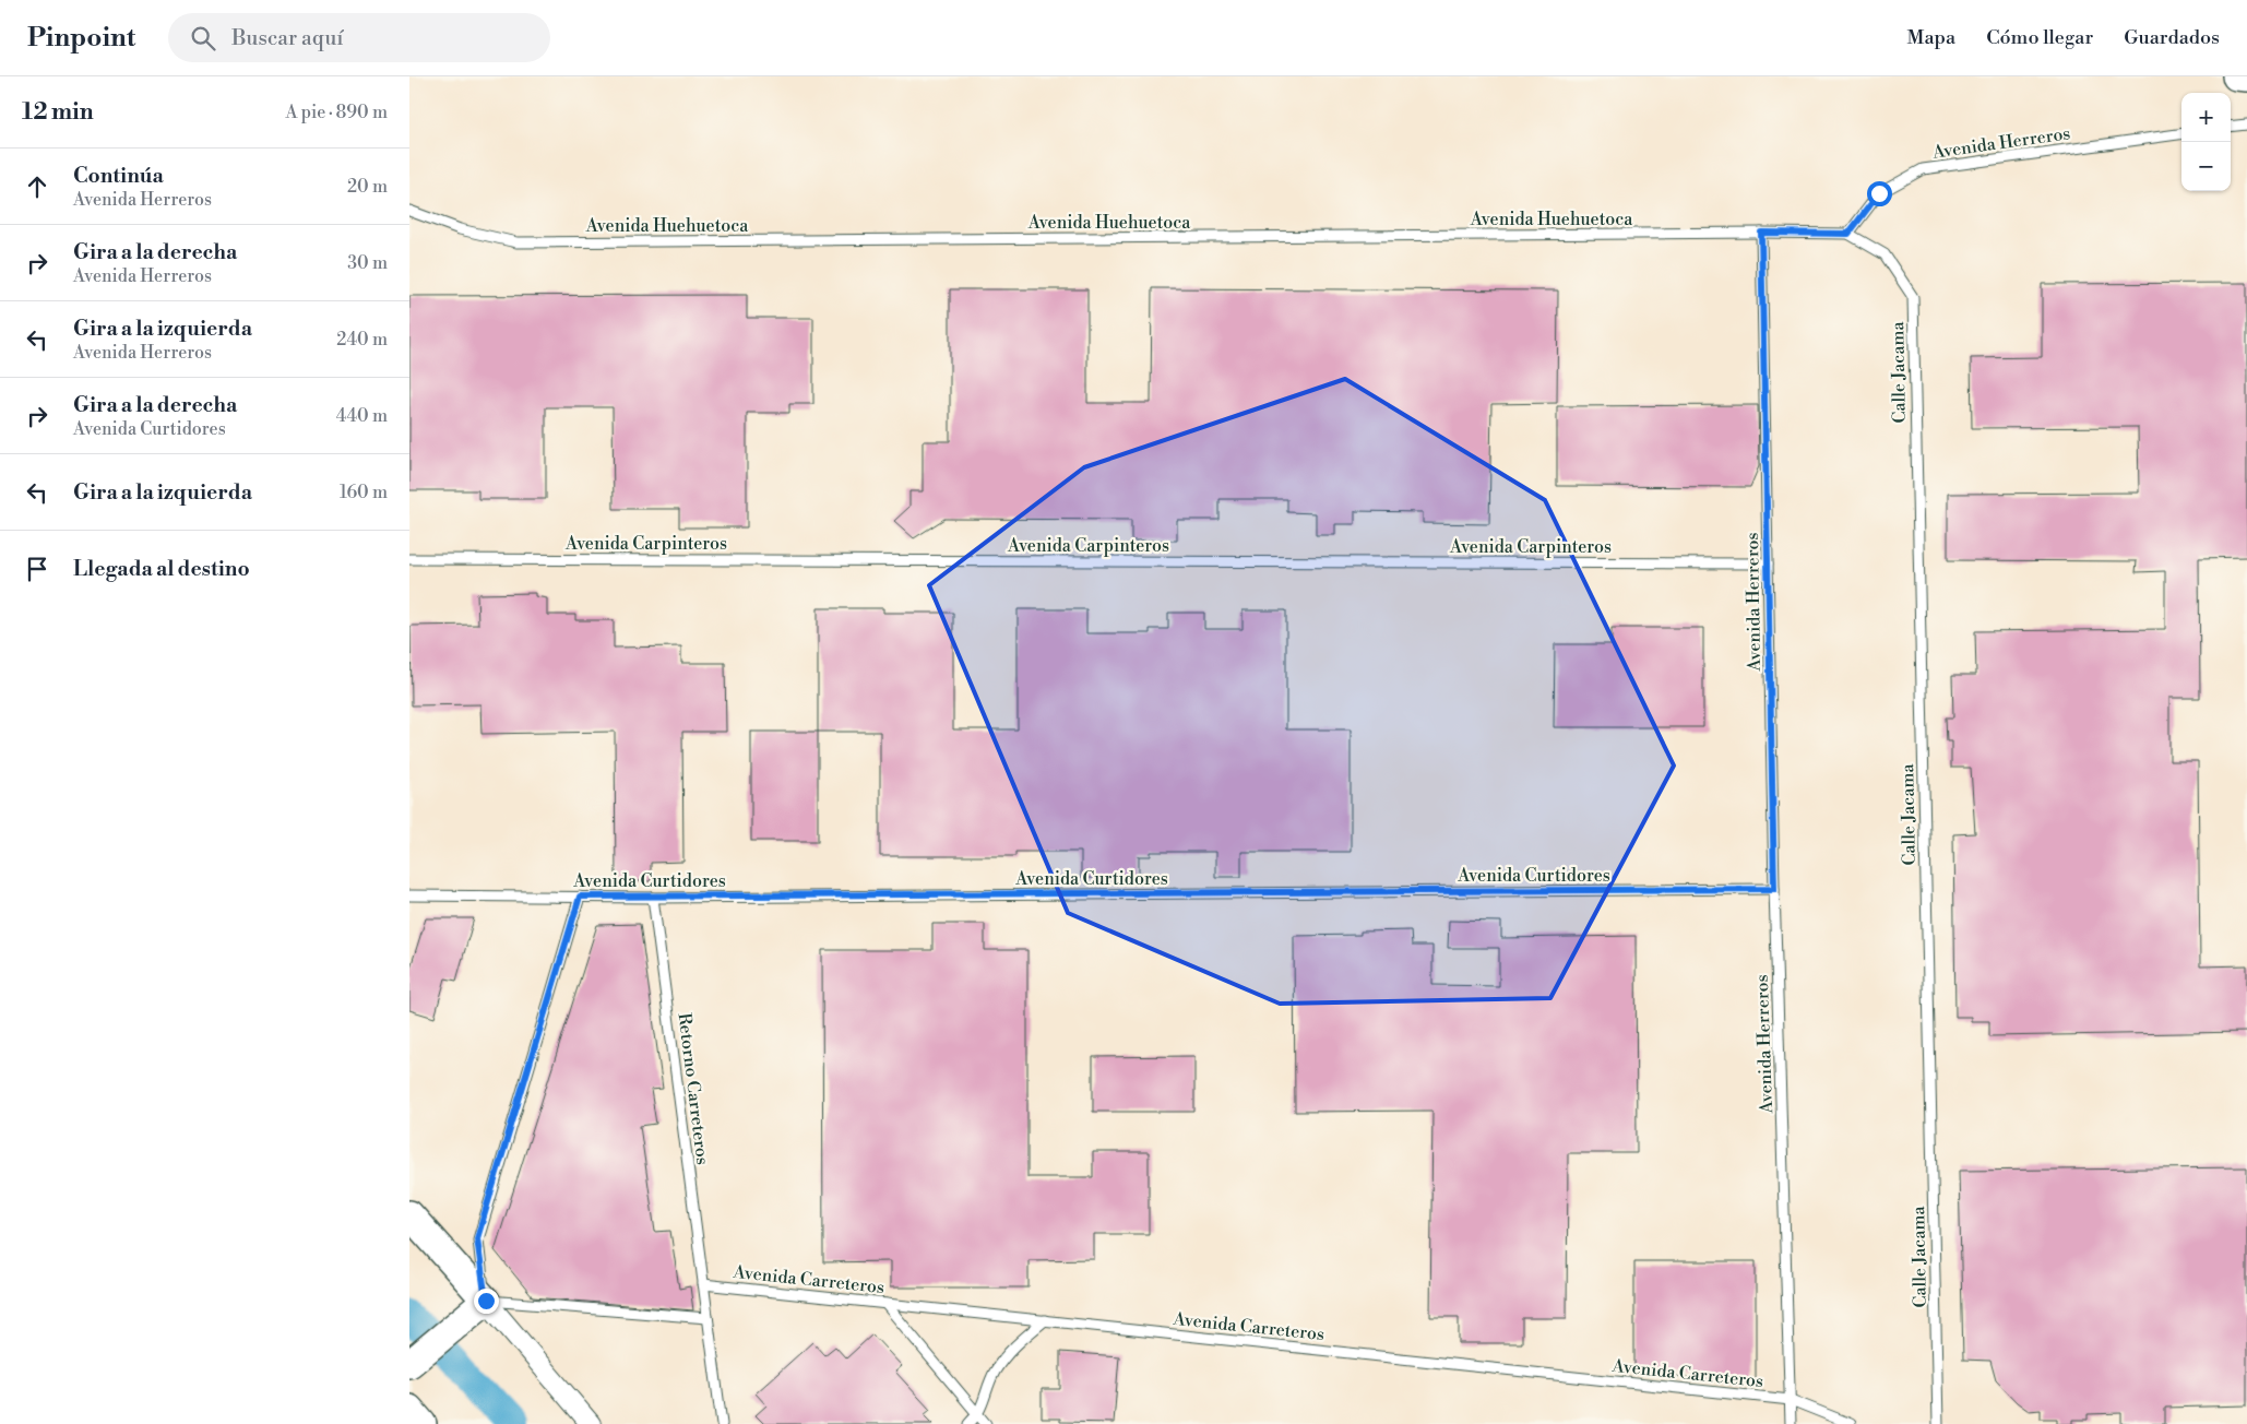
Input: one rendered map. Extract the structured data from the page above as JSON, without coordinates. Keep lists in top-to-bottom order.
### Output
{
  "streets": {
    "lane": [
      "Avenida Herreros",
      "Avenida Huehuetoca",
      "Calle Jacama",
      "Avenida Carpinteros",
      "Avenida Curtidores",
      "Retorno Carreteros",
      "Avenida Carreteros"
    ]
  },
  "crossings": [
    ["Avenida Herreros", "Avenida Huehuetoca"],
    ["Avenida Herreros", "Calle Jacama"],
    ["Avenida Herreros", "Avenida Carpinteros"],
    ["Avenida Herreros", "Avenida Curtidores"],
    ["Avenida Herreros", "Avenida Carreteros"],
    ["Avenida Curtidores", "Retorno Carreteros"],
    ["Retorno Carreteros", "Avenida Carreteros"]
  ],
  "page": {
    "header": "Pinpoint",
    "search": "Buscar aquí",
    "nav": ["Mapa", "Cómo llegar", "Guardados"],
    "heading": ["12 min", "A pie · 890 m"],
    "map_buttons": ["+", "−"],
    "list": [
      ["Continúa", "Avenida Herreros", "20 m"],
      ["Gira a la derecha", "Avenida Herreros", "30 m"],
      ["Gira a la izquierda", "Avenida Herreros", "240 m"],
      ["Gira a la derecha", "Avenida Curtidores", "440 m"],
      ["Gira a la izquierda", "160 m"],
      "Llegada al destino"
    ]
  }
}
